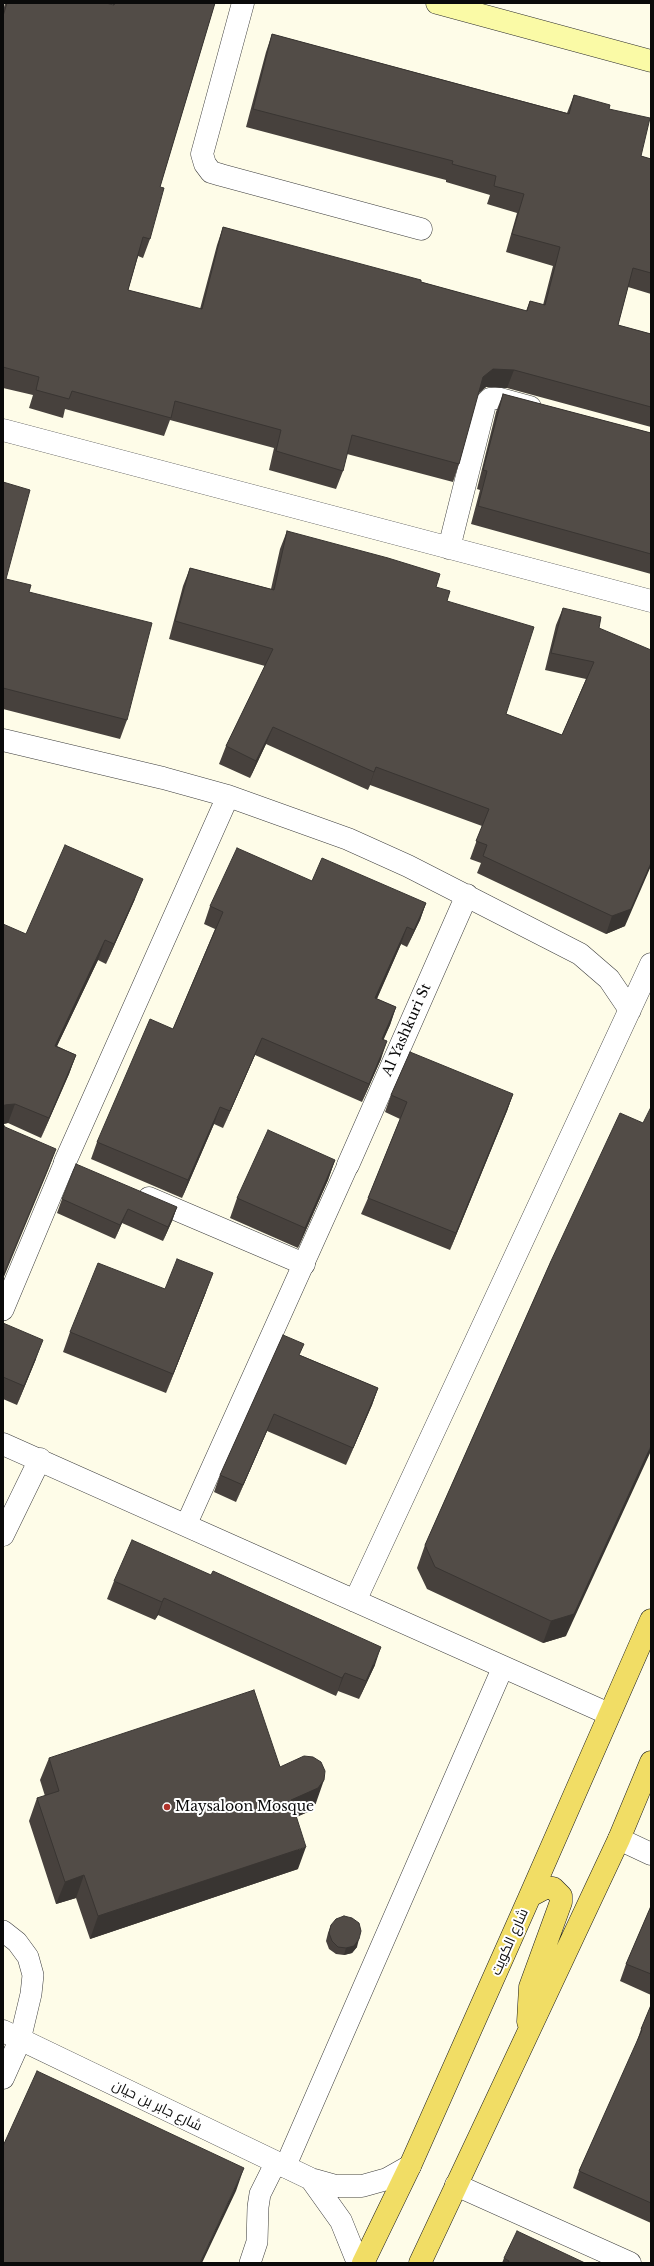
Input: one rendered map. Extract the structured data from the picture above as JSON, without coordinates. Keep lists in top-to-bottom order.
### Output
{
  "streets": {
    "main road": ["شارع الكويت"],
    "street": ["Al Yashkuri St", "شارع جابر بن حيان"]
  },
  "crossings": [
    ["شارع الكويت", "شارع جابر بن حيان"]
  ],
  "places": ["Maysaloon Mosque"]
}
